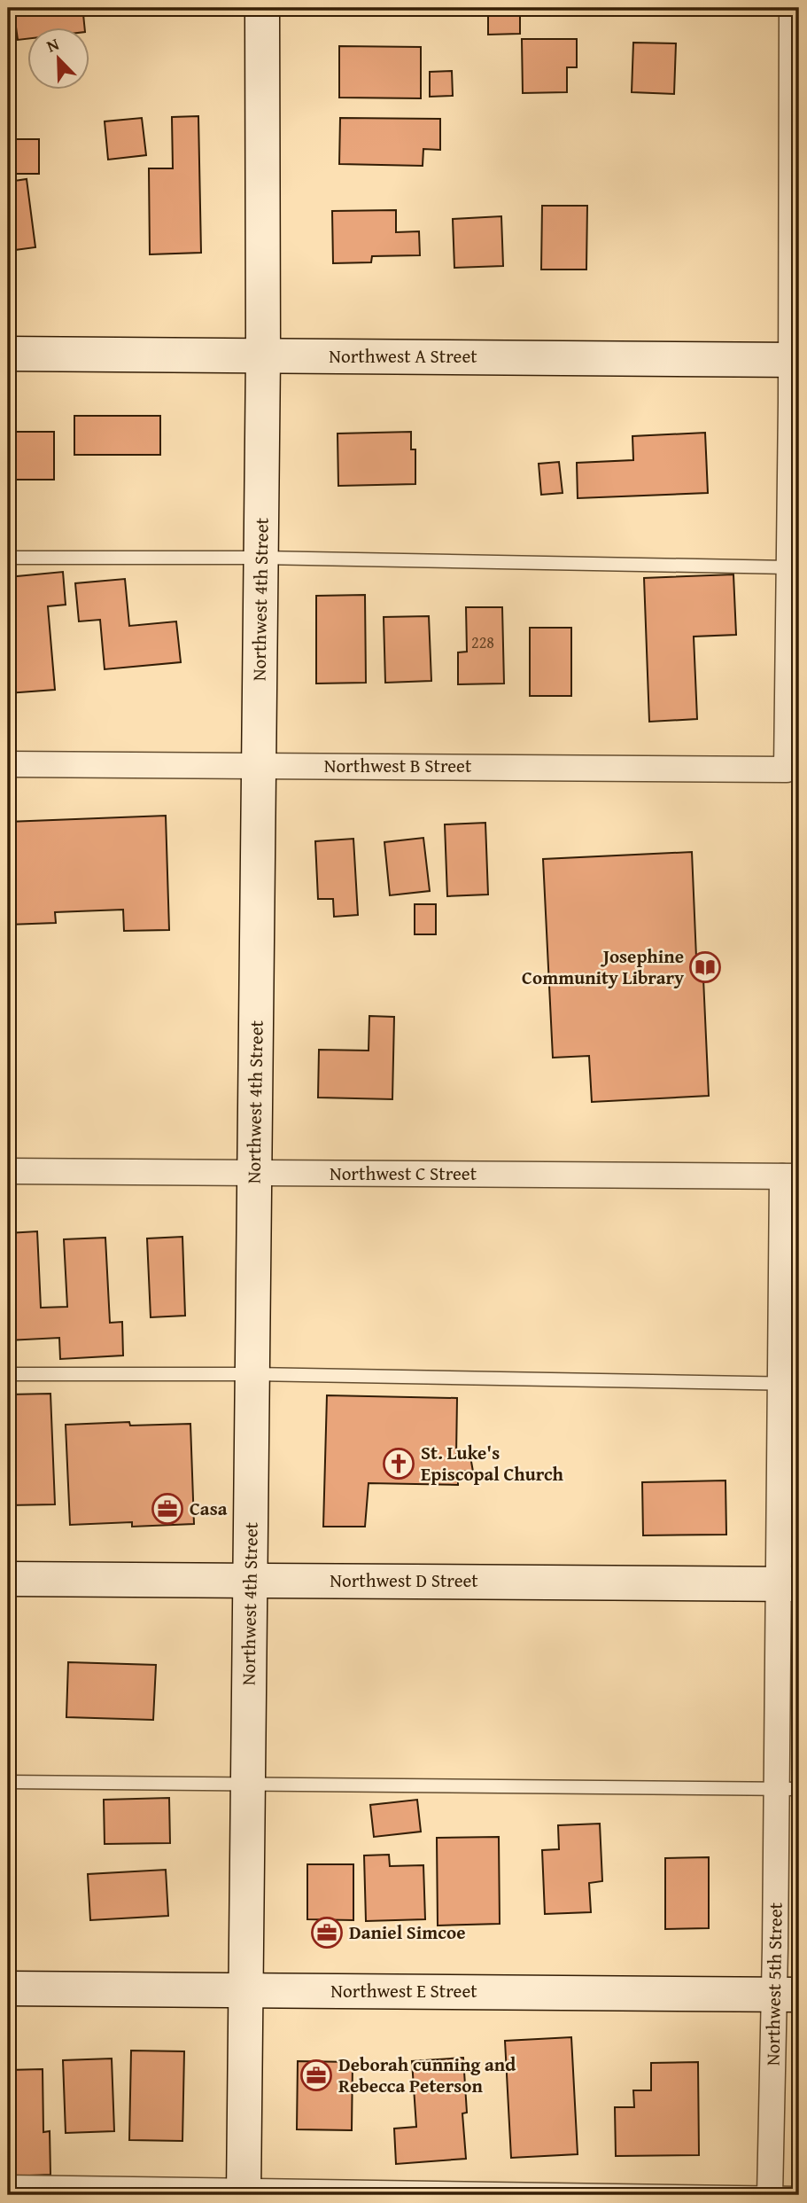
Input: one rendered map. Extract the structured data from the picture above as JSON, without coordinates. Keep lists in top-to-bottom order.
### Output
{
  "streets": {
    "street": [
      "Northwest A Street",
      "Northwest 4th Street",
      "Northwest B Street",
      "Northwest C Street",
      "Northwest D Street",
      "Northwest 5th Street",
      "Northwest E Street"
    ]
  },
  "crossings": [
    ["Northwest A Street", "Northwest 4th Street"],
    ["Northwest 4th Street", "Northwest B Street"],
    ["Northwest 4th Street", "Northwest C Street"],
    ["Northwest 4th Street", "Northwest D Street"],
    ["Northwest 4th Street", "Northwest E Street"],
    ["Northwest C Street", "Northwest 5th Street"],
    ["Northwest D Street", "Northwest 5th Street"],
    ["Northwest 5th Street", "Northwest E Street"]
  ],
  "places": {
    "library": ["Josephine Community Library"],
    "church": ["St. Luke's Episcopal Church"],
    "office": ["Casa", "Daniel Simcoe", "Deborah cunning and Rebecca Peterson"]
  },
  "house_numbers": ["228"],
  "north": "top left"
}
